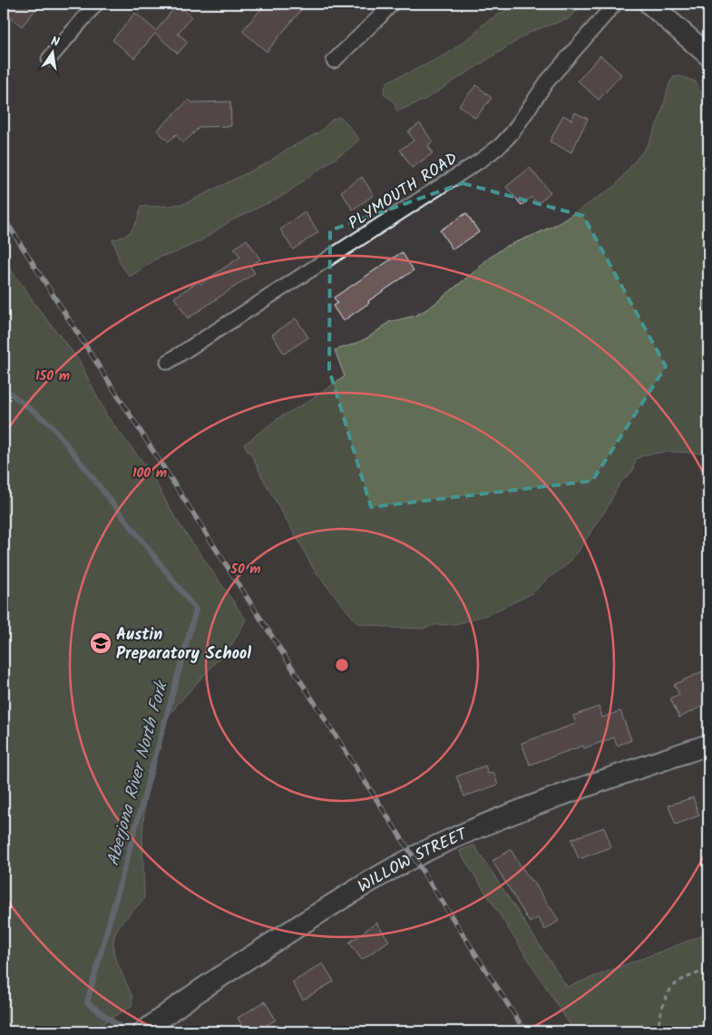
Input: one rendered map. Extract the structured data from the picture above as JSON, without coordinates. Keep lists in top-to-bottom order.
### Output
{
  "streets": {
    "main road": ["WILLOW STREET"],
    "street": ["PLYMOUTH ROAD"]
  },
  "water": ["Aberjona River North Fork"],
  "places": {
    "school or university": ["Austin Preparatory School"]
  },
  "north": "top",
  "rings": ["150 m", "100 m", "50 m"]
}
